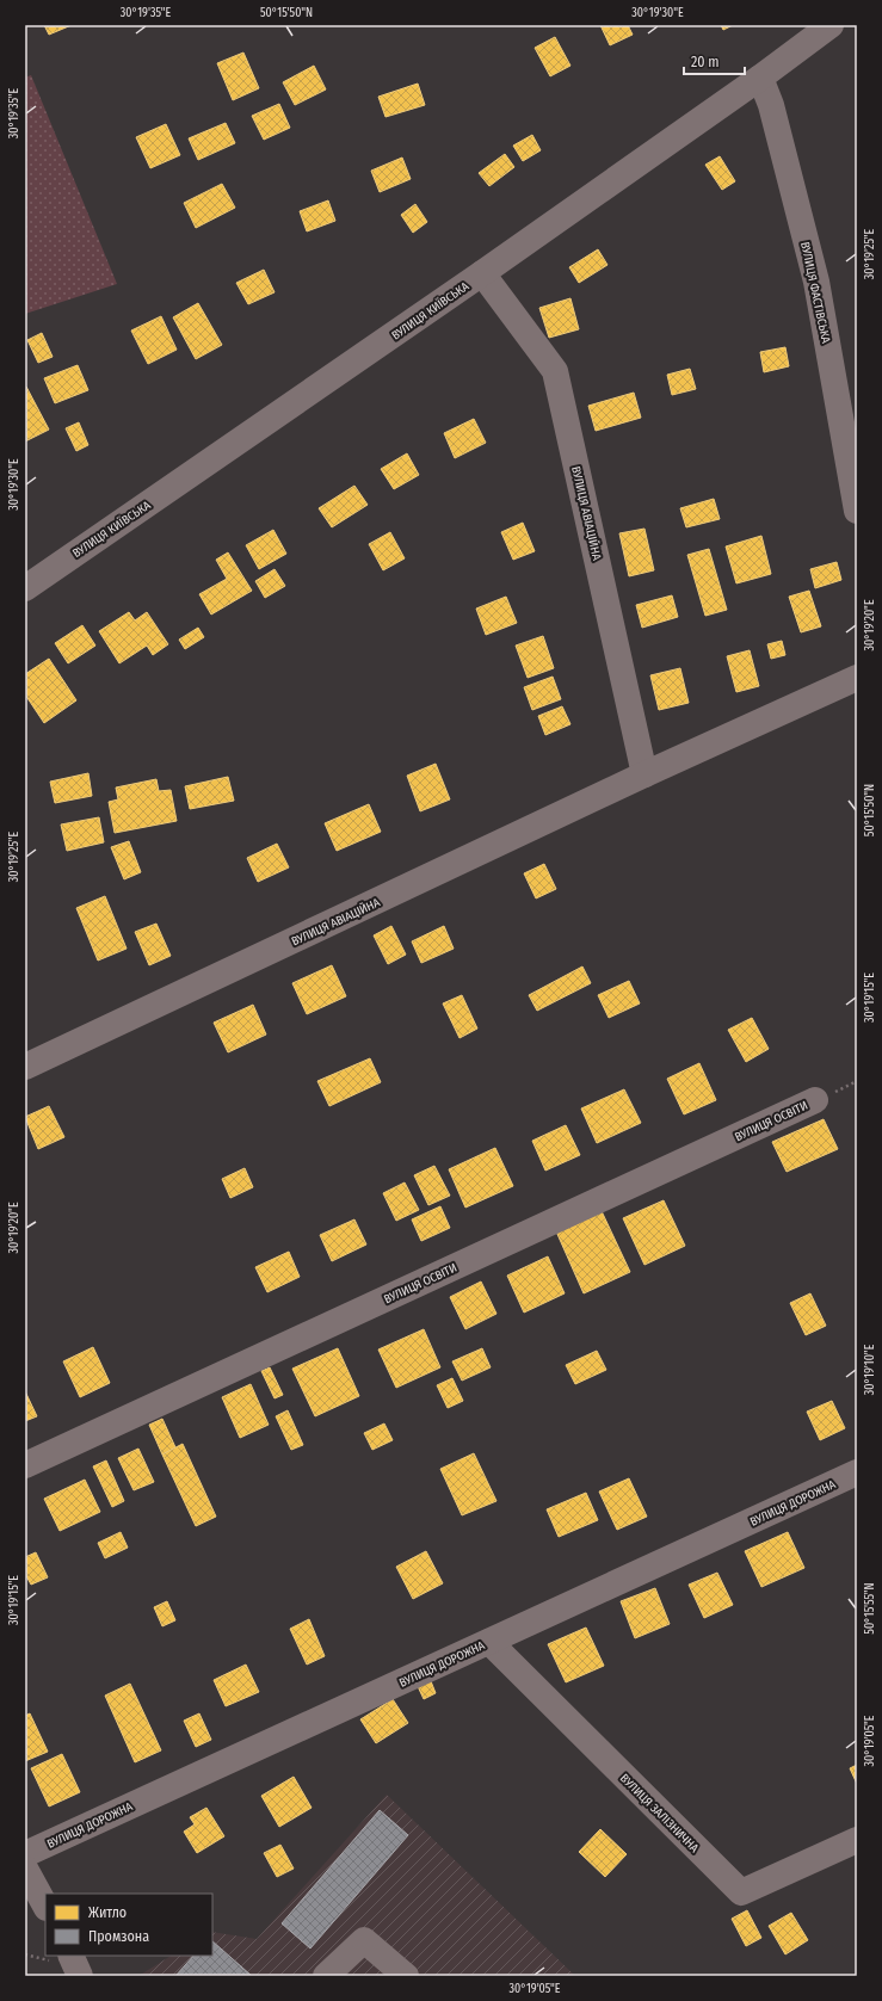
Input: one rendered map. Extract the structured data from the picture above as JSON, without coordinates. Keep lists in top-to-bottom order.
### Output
{
  "streets": {
    "street": [
      "ВУЛИЦЯ ФАСТІВСЬКА",
      "ВУЛИЦЯ КИЇВСЬКА",
      "ВУЛИЦЯ АВІАЦІЙНА",
      "ВУЛИЦЯ ОСВІТИ",
      "ВУЛИЦЯ ДОРОЖНА",
      "ВУЛИЦЯ ЗАЛІЗНИЧНА"
    ]
  },
  "crossings": [
    ["ВУЛИЦЯ ФАСТІВСЬКА", "ВУЛИЦЯ КИЇВСЬКА"],
    ["ВУЛИЦЯ КИЇВСЬКА", "ВУЛИЦЯ АВІАЦІЙНА"],
    ["ВУЛИЦЯ ДОРОЖНА", "ВУЛИЦЯ ЗАЛІЗНИЧНА"]
  ],
  "legend": ["Житло", "Промзона"],
  "scale_bar": "20 m",
  "coordinates": [
    "30°19'35\"E",
    "50°15'50\"N",
    "30°19'30\"E",
    "30°19'25\"E",
    "30°19'20\"E",
    "30°19'15\"E",
    "30°19'10\"E",
    "50°15'55\"N",
    "30°19'05\"E"
  ]
}
